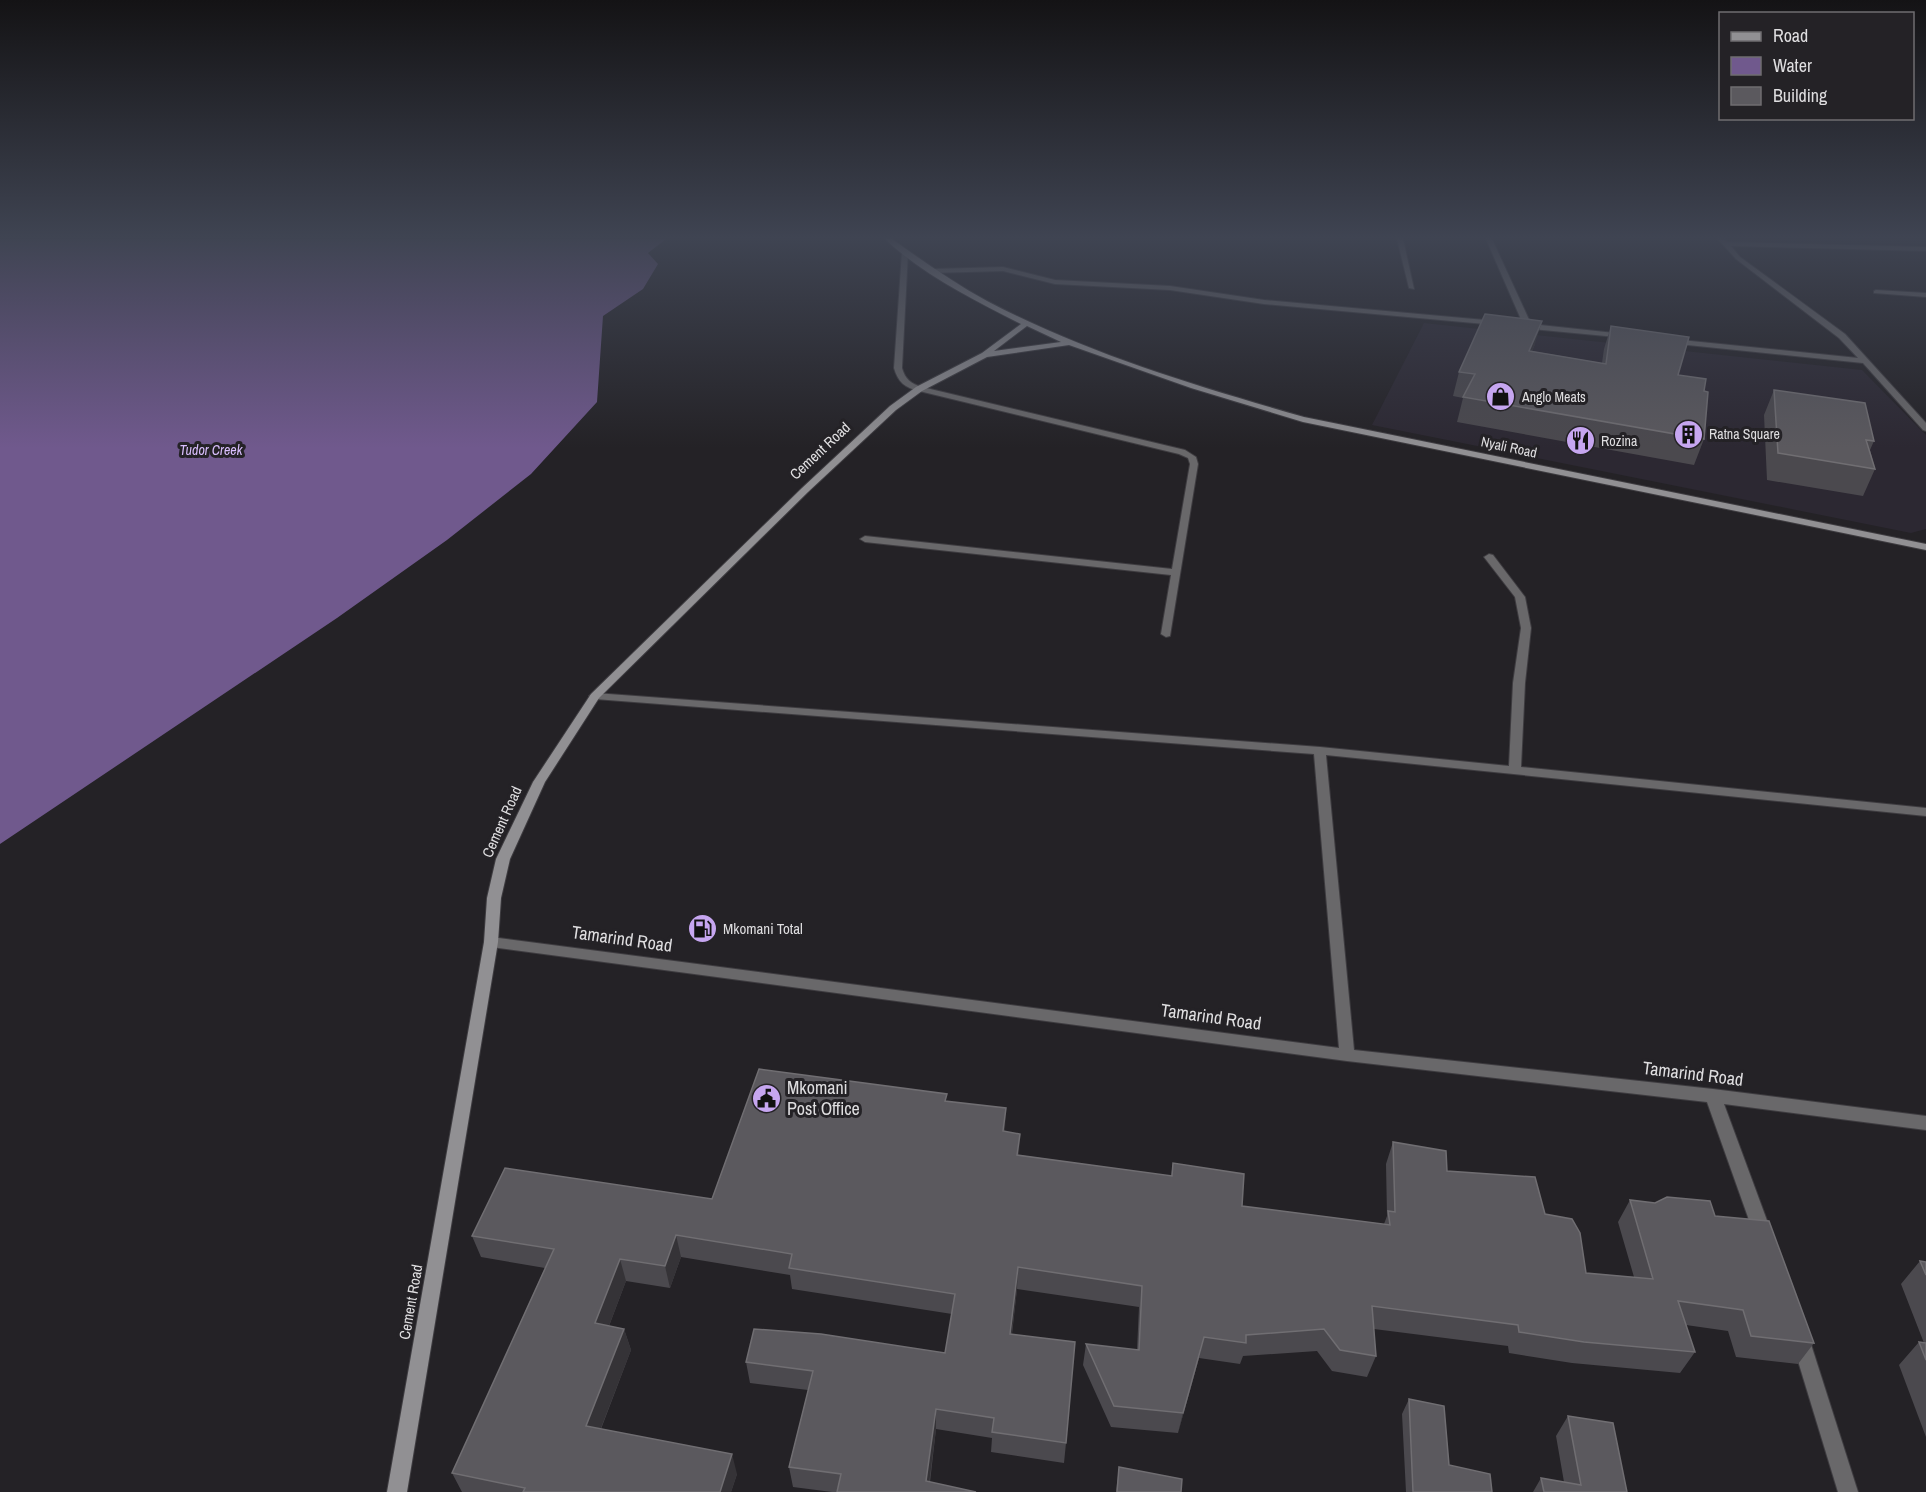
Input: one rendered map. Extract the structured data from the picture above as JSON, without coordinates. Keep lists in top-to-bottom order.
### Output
{
  "streets": {
    "main road": ["Nyali Road", "Cement Road"],
    "street": ["Tamarind Road"]
  },
  "crossings": [
    ["Nyali Road", "Cement Road"],
    ["Cement Road", "Tamarind Road"]
  ],
  "water": ["Tudor Creek"],
  "places": {
    "shop": ["Anglo Meats"],
    "building": ["Ratna Square"],
    "restaurant": ["Rozina"],
    "fuel station": ["Mkomani Total"],
    "public building": ["Mkomani Post Office"]
  },
  "legend": ["Road", "Water", "Building"]
}
